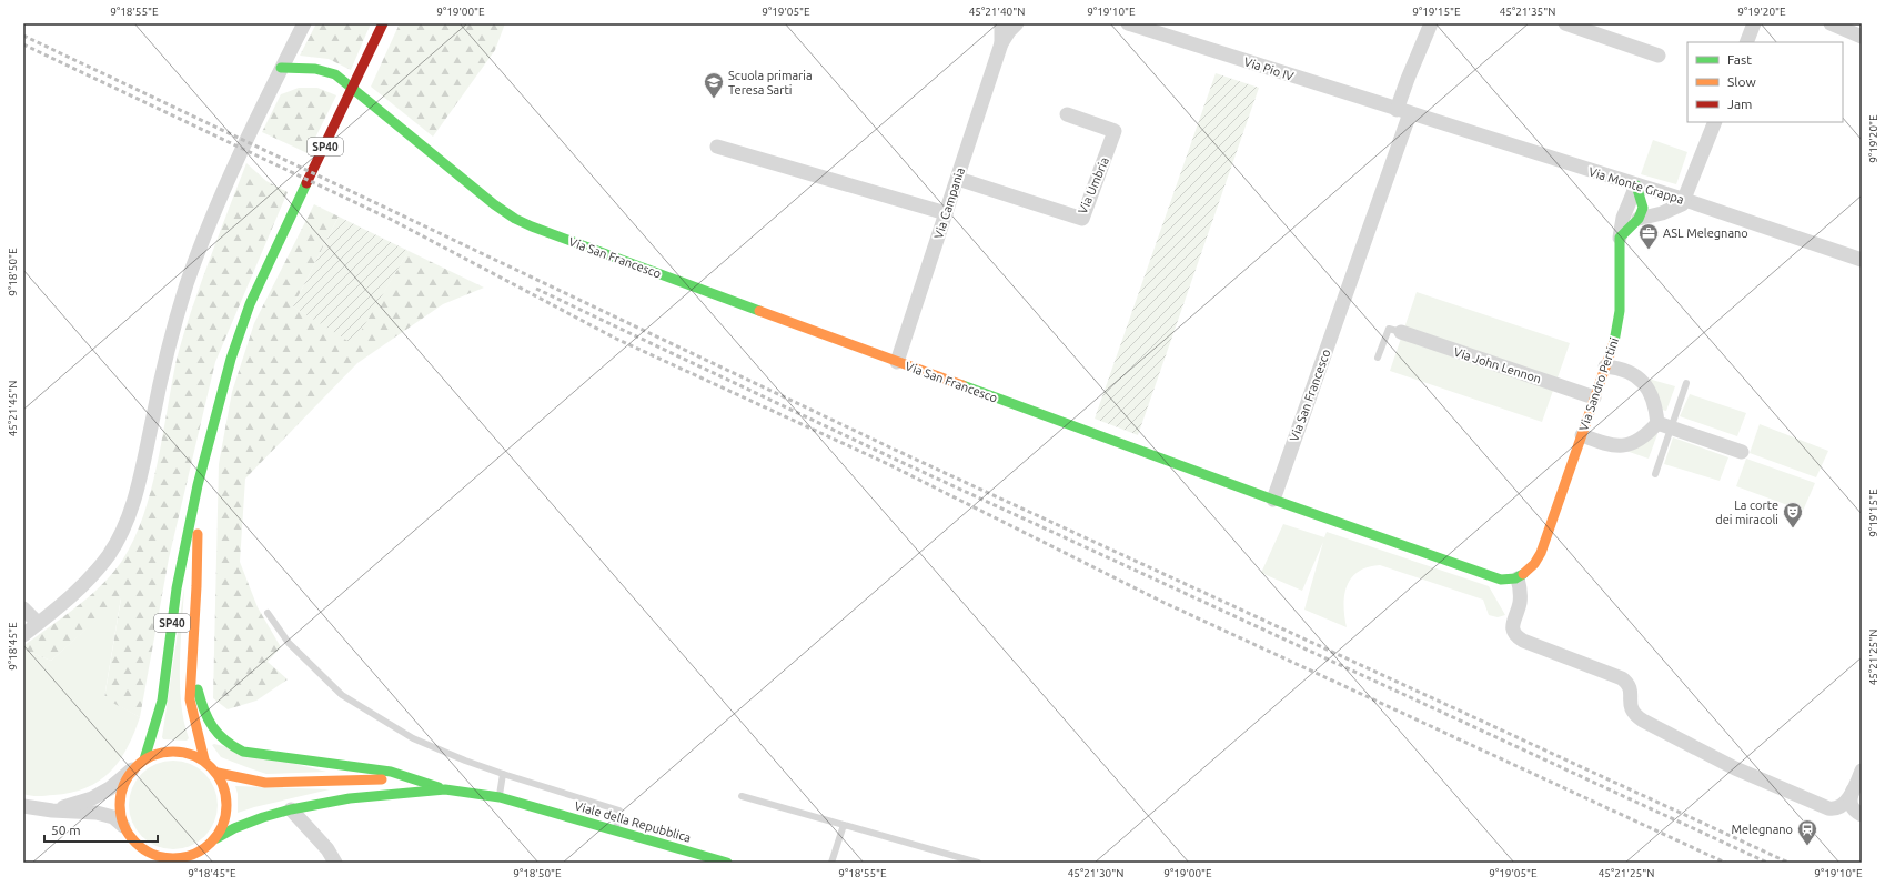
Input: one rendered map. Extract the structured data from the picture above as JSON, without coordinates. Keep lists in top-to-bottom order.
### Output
{
  "streets": {
    "street": [
      "Via Pio IV",
      "SP40",
      "Via Umbria",
      "Via Monte Grappa",
      "Via Campania",
      "Via San Francesco",
      "Via John Lennon",
      "Via Sandro Pertini",
      "Viale della Repubblica"
    ]
  },
  "crossings": [
    ["Via Pio IV", "Via Monte Grappa"],
    ["Via Pio IV", "Via San Francesco"],
    ["Via Umbria", "Via Campania"],
    ["Via Monte Grappa", "Via San Francesco"],
    ["Via Campania", "Via San Francesco"],
    ["Via John Lennon", "Via Sandro Pertini"]
  ],
  "places": {
    "school or university": ["Scuola primaria Teresa Sarti"],
    "office": ["ASL Melegnano"],
    "theatre": ["La corte dei miracoli"],
    "station": ["Melegnano"]
  },
  "legend": ["Fast", "Slow", "Jam"],
  "scale_bar": "50 m",
  "coordinates": [
    "9°18'55\"E",
    "9°19'00\"E",
    "9°19'05\"E",
    "45°21'40\"N",
    "9°19'10\"E",
    "9°19'15\"E",
    "45°21'35\"N",
    "9°19'20\"E",
    "9°18'50\"E",
    "45°21'45\"N",
    "9°18'45\"E",
    "45°21'25\"N",
    "45°21'30\"N"
  ]
}
